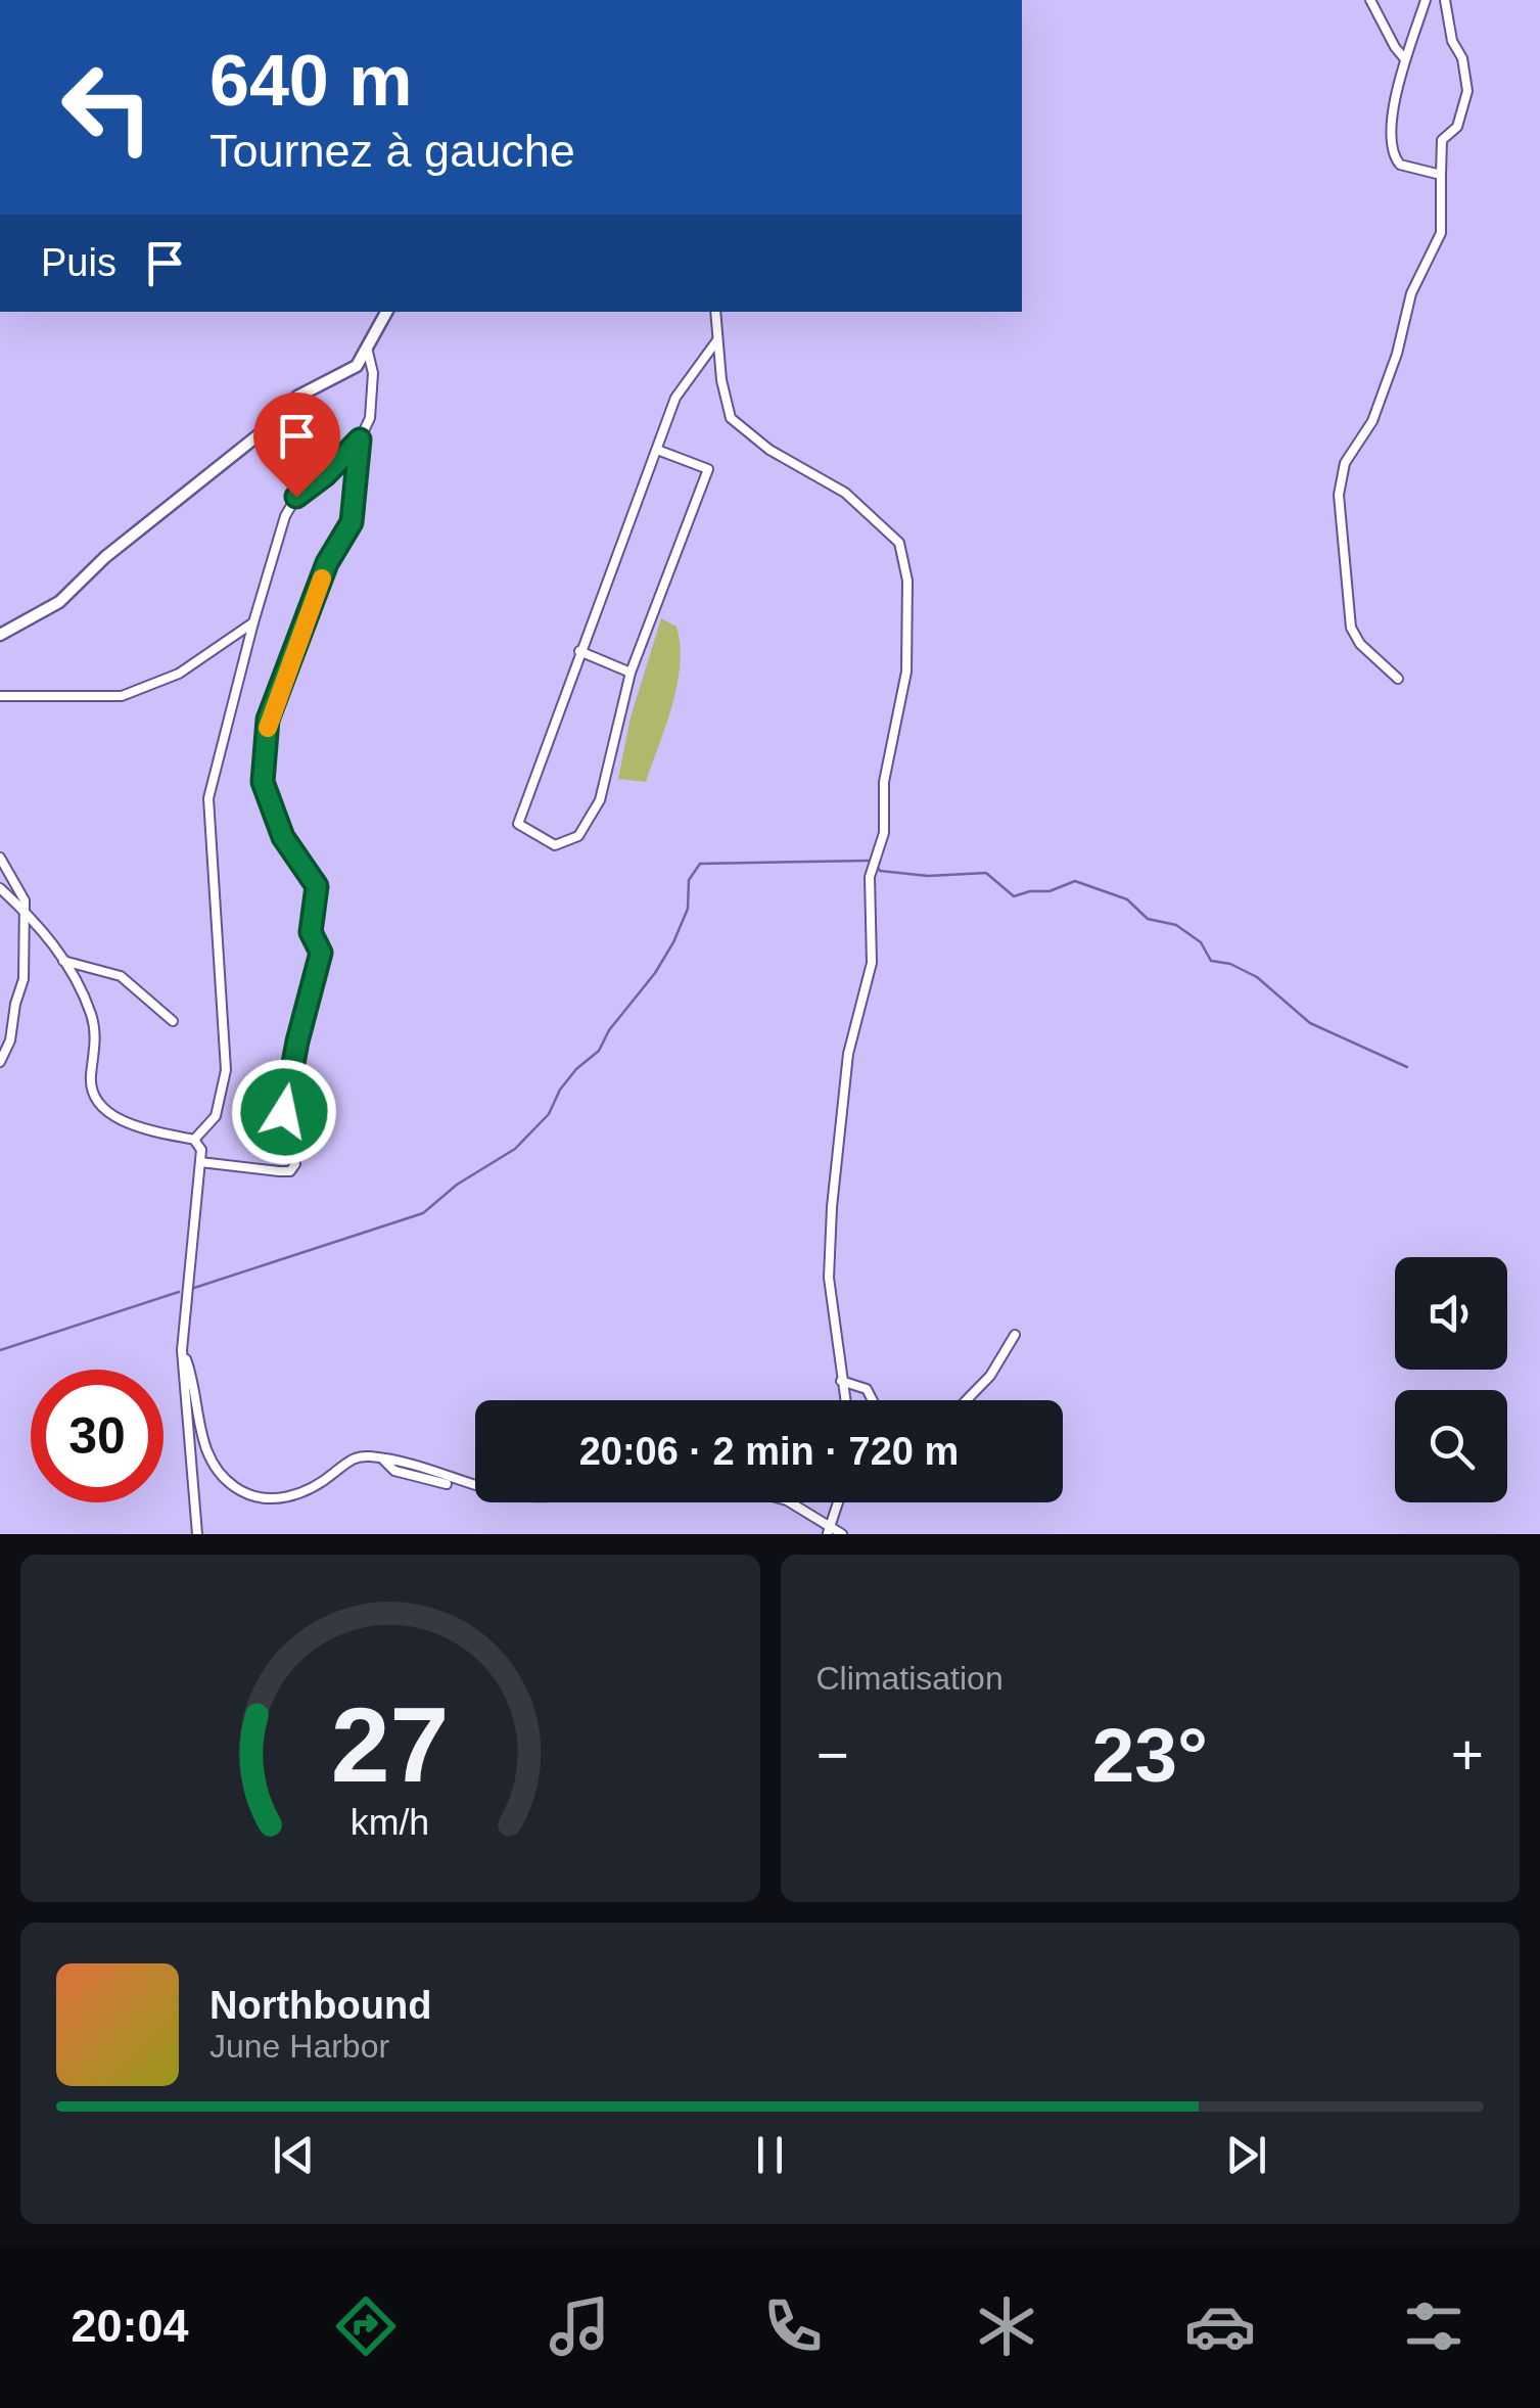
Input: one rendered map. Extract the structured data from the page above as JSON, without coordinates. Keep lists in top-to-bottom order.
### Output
{
  "page": {
    "turn": ["640 m", "Tournez à gauche"],
    "then": "Puis",
    "limit": "30",
    "trip": "20:06 · 2 min · 720 m",
    "tile": "Climatisation",
    "heat": ["−", "23°", "+"],
    "song": ["Northbound", "June Harbor"],
    "tabs": "20:04",
    "gauge": ["27", "km/h"]
  }
}
